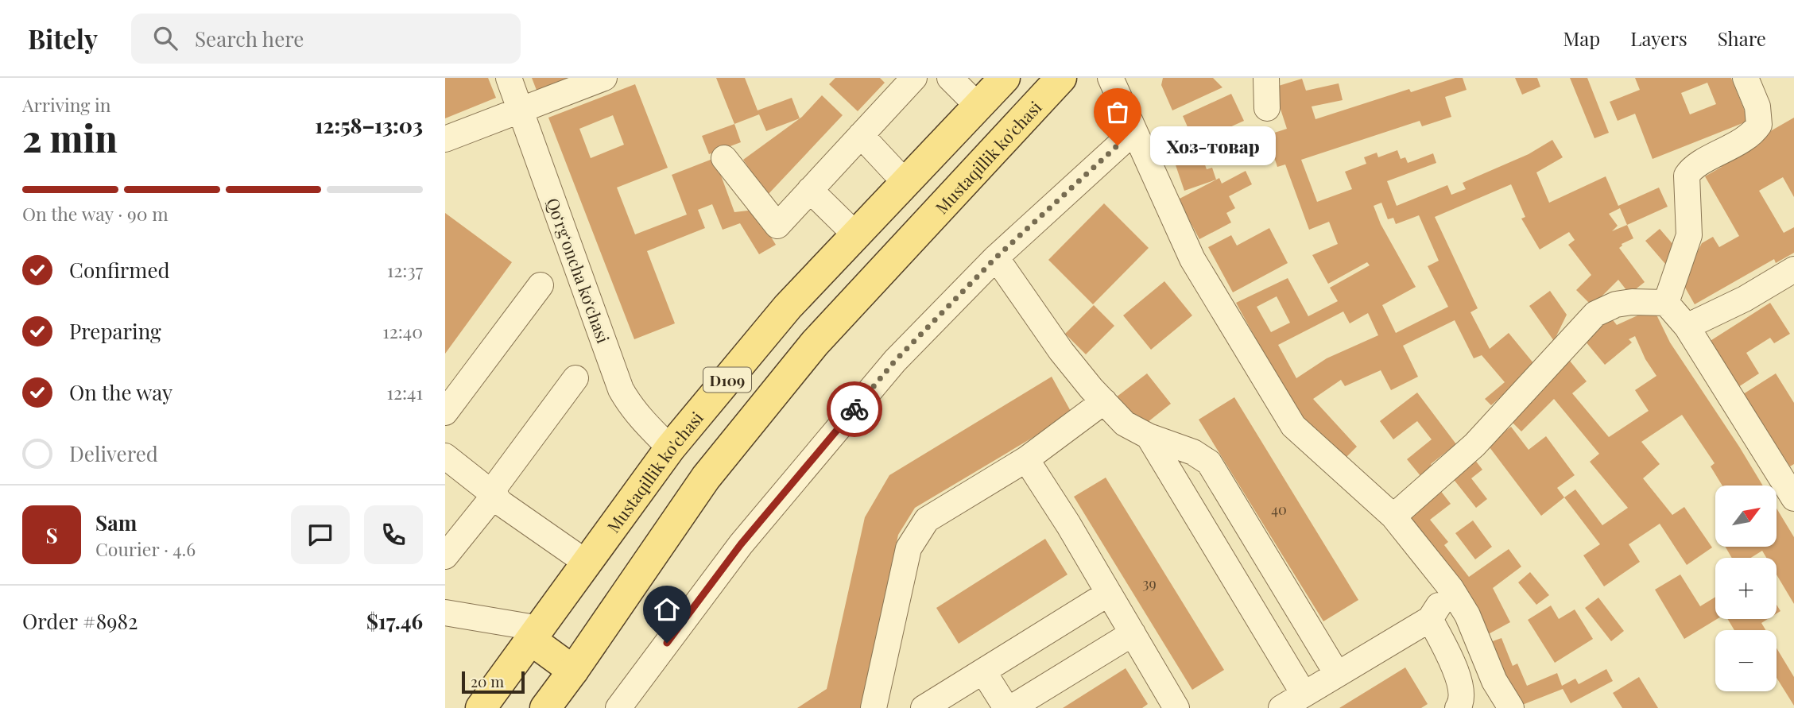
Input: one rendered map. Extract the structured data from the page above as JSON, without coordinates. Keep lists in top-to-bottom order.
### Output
{
  "streets": {
    "main road": ["Mustaqillik ko'chasi", "D109"],
    "street": ["Qoʻrgʻoncha koʻchasi"]
  },
  "crossings": [
    ["Mustaqillik ko'chasi", "Qoʻrgʻoncha koʻchasi"]
  ],
  "places": ["Хоз-товар"],
  "house_numbers": ["40", "39"],
  "scale_bar": "20 m",
  "north": "top right",
  "page": {
    "header": "Bitely",
    "search": "Search here",
    "nav": ["Map", "Layers", "Share"],
    "heading": ["2 min", "Arriving in", "12:58–13:03"],
    "panel": [
      "Sam",
      "Courier · 4.6",
      "Order #8982",
      "$17.46"
    ],
    "bubble": "Хоз-товар",
    "bar": "On the way · 90 m",
    "list": [
      ["Confirmed", "12:37"],
      ["Preparing", "12:40"],
      ["On the way", "12:41"],
      "Delivered"
    ],
    "map_buttons": ["+", "−"],
    "round": "S",
    "scale": "20 m"
  }
}
